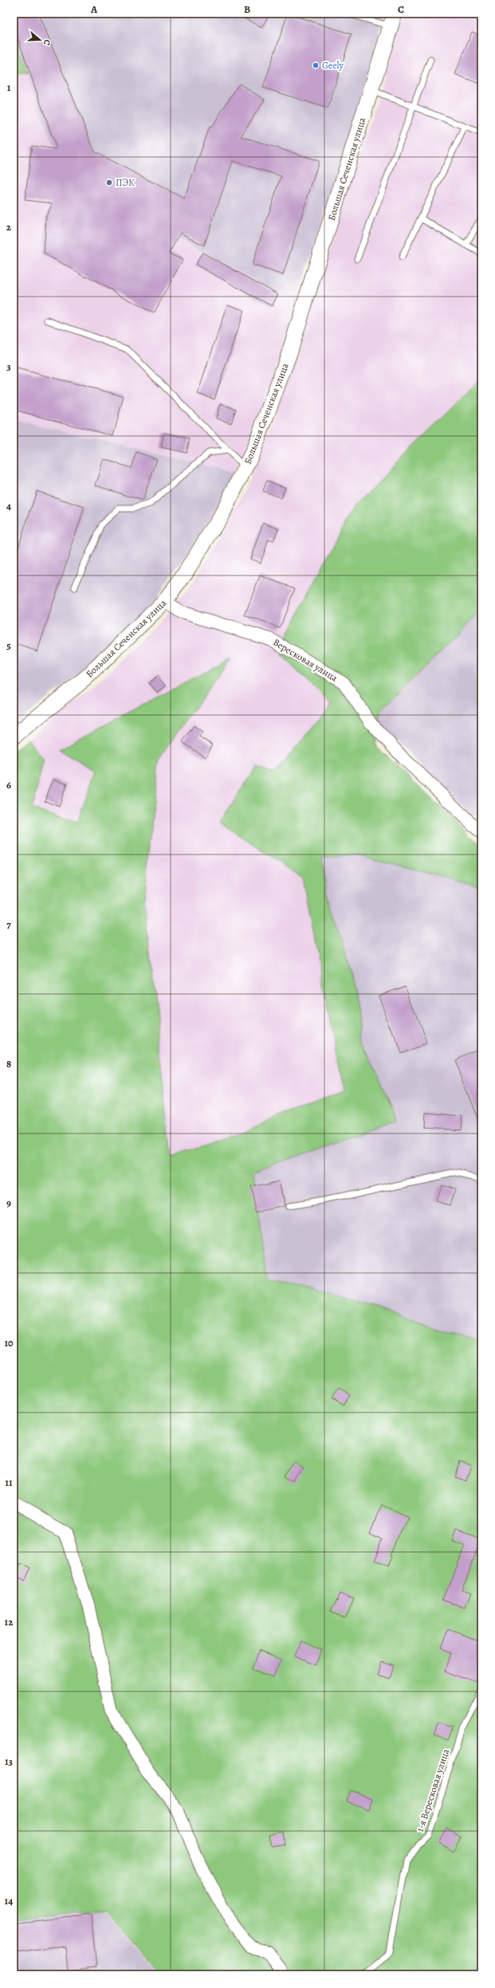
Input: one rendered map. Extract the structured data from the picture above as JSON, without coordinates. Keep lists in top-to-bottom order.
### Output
{
  "streets": {
    "street": ["Большая Сеченская улица", "Вересковая улица"],
    "lane": ["1-я Вересковая улица"]
  },
  "crossings": [
    ["Большая Сеченская улица", "Вересковая улица"]
  ],
  "places": ["Geely", "ПЭК"],
  "north": "right",
  "grid": {
    "columns": ["A", "B", "C"],
    "rows": [
      "1",
      "2",
      "3",
      "4",
      "5",
      "6",
      "7",
      "8",
      "9",
      "10",
      "11",
      "12",
      "13",
      "14"
    ]
  }
}
